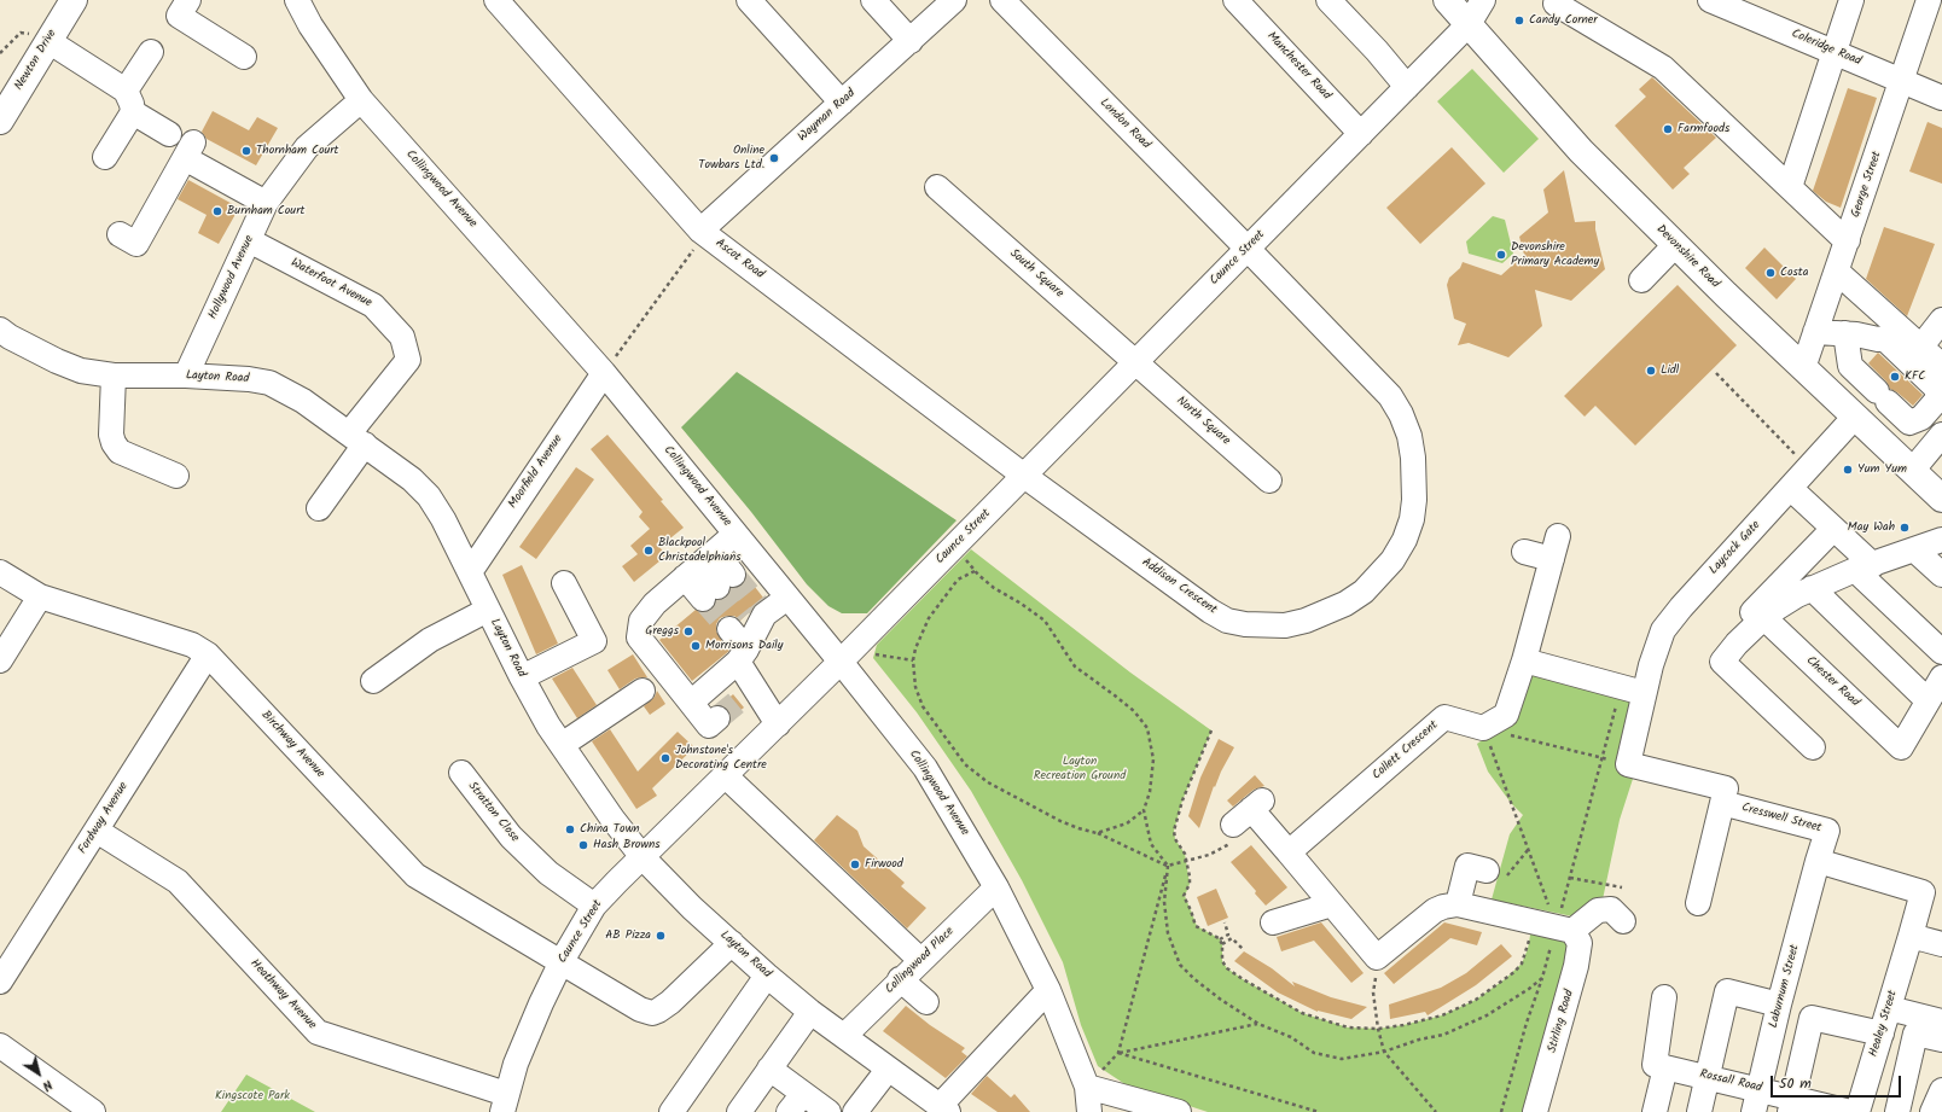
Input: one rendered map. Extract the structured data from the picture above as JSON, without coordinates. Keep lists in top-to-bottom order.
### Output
{
  "streets": {
    "main road": ["Newton Drive", "Devonshire Road"],
    "street": [
      "Coleridge Road",
      "Manchester Road",
      "Wayman Road",
      "London Road",
      "George Street",
      "Collingwood Avenue",
      "Caunce Street",
      "Ascot Road",
      "South Square",
      "Hollywood Avenue",
      "Waterfoot Avenue",
      "Layton Road",
      "North Square",
      "Moorfield Avenue",
      "Laycock Gate",
      "Addison Crescent",
      "Chester Road",
      "Birchway Avenue",
      "Collett Crescent",
      "Stratton Close",
      "Fordway Avenue",
      "Cresswell Street",
      "Collingwood Place",
      "Laburnum Street",
      "Heathway Avenue",
      "Stirling Road",
      "Healey Street",
      "Rossall Road"
    ]
  },
  "crossings": [
    ["Coleridge Road", "George Street"],
    ["Manchester Road", "Caunce Street"],
    ["Wayman Road", "Ascot Road"],
    ["London Road", "Caunce Street"],
    ["London Road", "Addison Crescent"],
    ["George Street", "Devonshire Road"],
    ["Collingwood Avenue", "Caunce Street"],
    ["Collingwood Avenue", "Hollywood Avenue"],
    ["Collingwood Avenue", "Moorfield Avenue"],
    ["Collingwood Avenue", "Collingwood Place"],
    ["Devonshire Road", "Caunce Street"],
    ["Devonshire Road", "Laycock Gate"],
    ["Caunce Street", "Ascot Road"],
    ["Caunce Street", "South Square"],
    ["Caunce Street", "Layton Road"],
    ["Caunce Street", "North Square"],
    ["Caunce Street", "Addison Crescent"],
    ["Caunce Street", "Birchway Avenue"],
    ["Caunce Street", "Stratton Close"],
    ["Caunce Street", "Heathway Avenue"],
    ["Ascot Road", "Addison Crescent"],
    ["South Square", "North Square"],
    ["Hollywood Avenue", "Waterfoot Avenue"],
    ["Hollywood Avenue", "Layton Road"],
    ["Waterfoot Avenue", "Layton Road"],
    ["Layton Road", "Moorfield Avenue"],
    ["Layton Road", "Birchway Avenue"],
    ["Layton Road", "Collingwood Place"],
    ["Birchway Avenue", "Fordway Avenue"],
    ["Fordway Avenue", "Heathway Avenue"],
    ["Cresswell Street", "Laburnum Street"],
    ["Laburnum Street", "Rossall Road"]
  ],
  "parks": ["Layton Recreation Ground", "Kingscote Park"],
  "places": [
    "Candy Corner",
    "Farmfoods",
    "Thornham Court",
    "Online Towbars Ltd.",
    "Burnham Court",
    "Devonshire Primary Academy",
    "Costa",
    "Lidl",
    "KFC",
    "Yum Yum",
    "May Wah",
    "Blackpool Christadelphians",
    "Greggs",
    "Morrisons Daily",
    "Johnstone's Decorating Centre",
    "China Town",
    "Hash Browns",
    "Firwood",
    "AB Pizza"
  ],
  "scale_bar": "50 m",
  "north": "bottom right"
}
